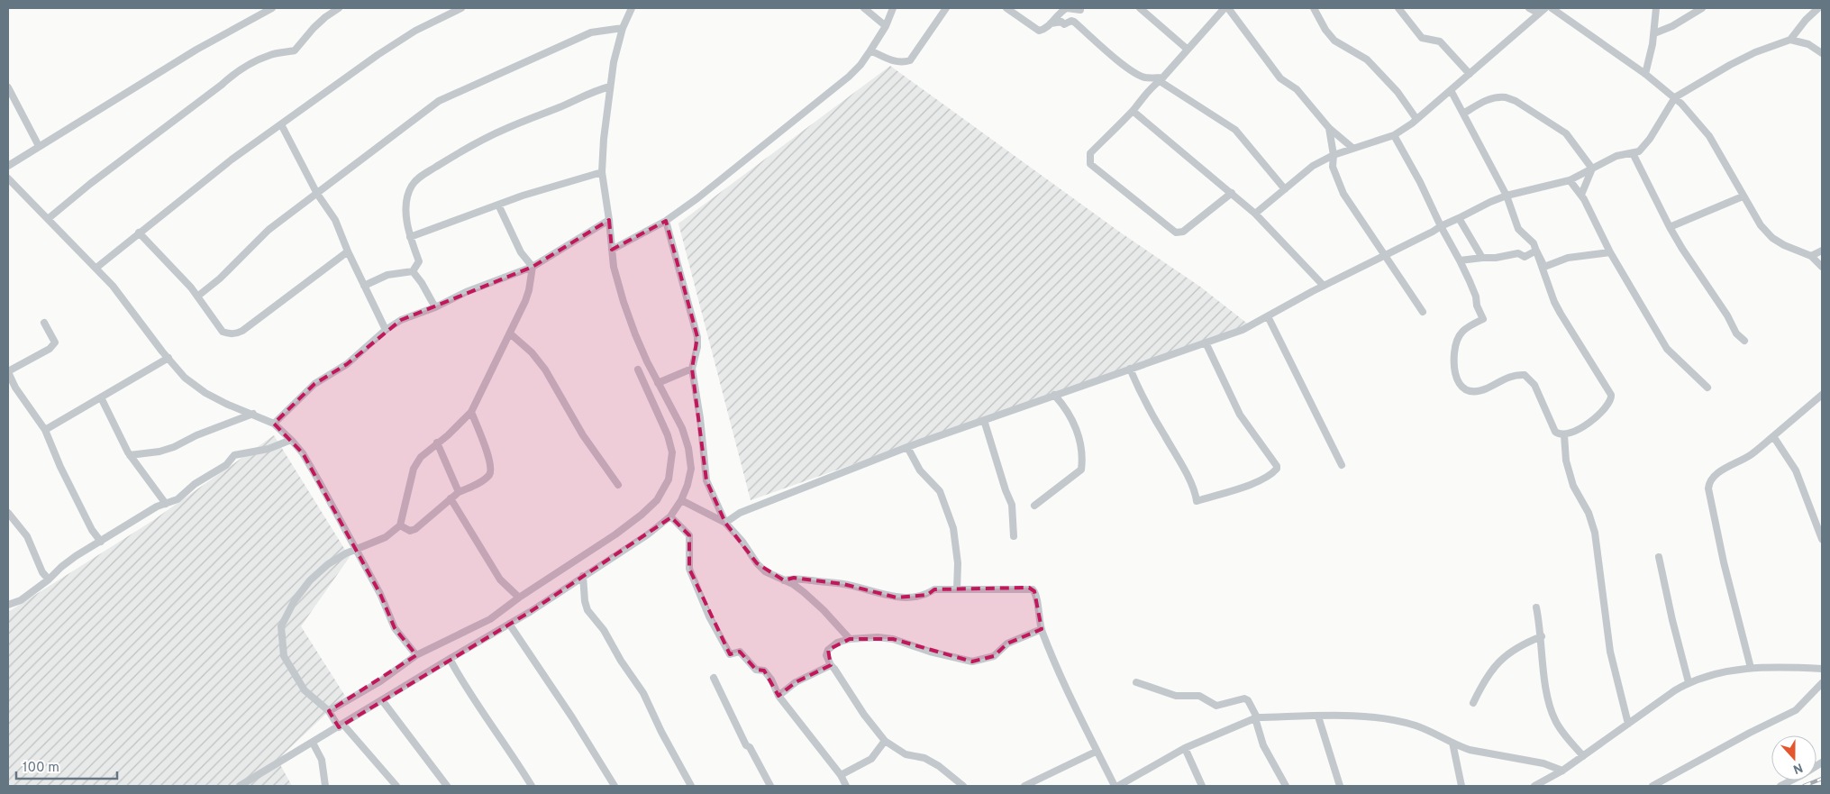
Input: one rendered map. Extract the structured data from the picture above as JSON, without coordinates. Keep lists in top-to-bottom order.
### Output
{
  "scale_bar": "100 m",
  "north": "bottom"
}
